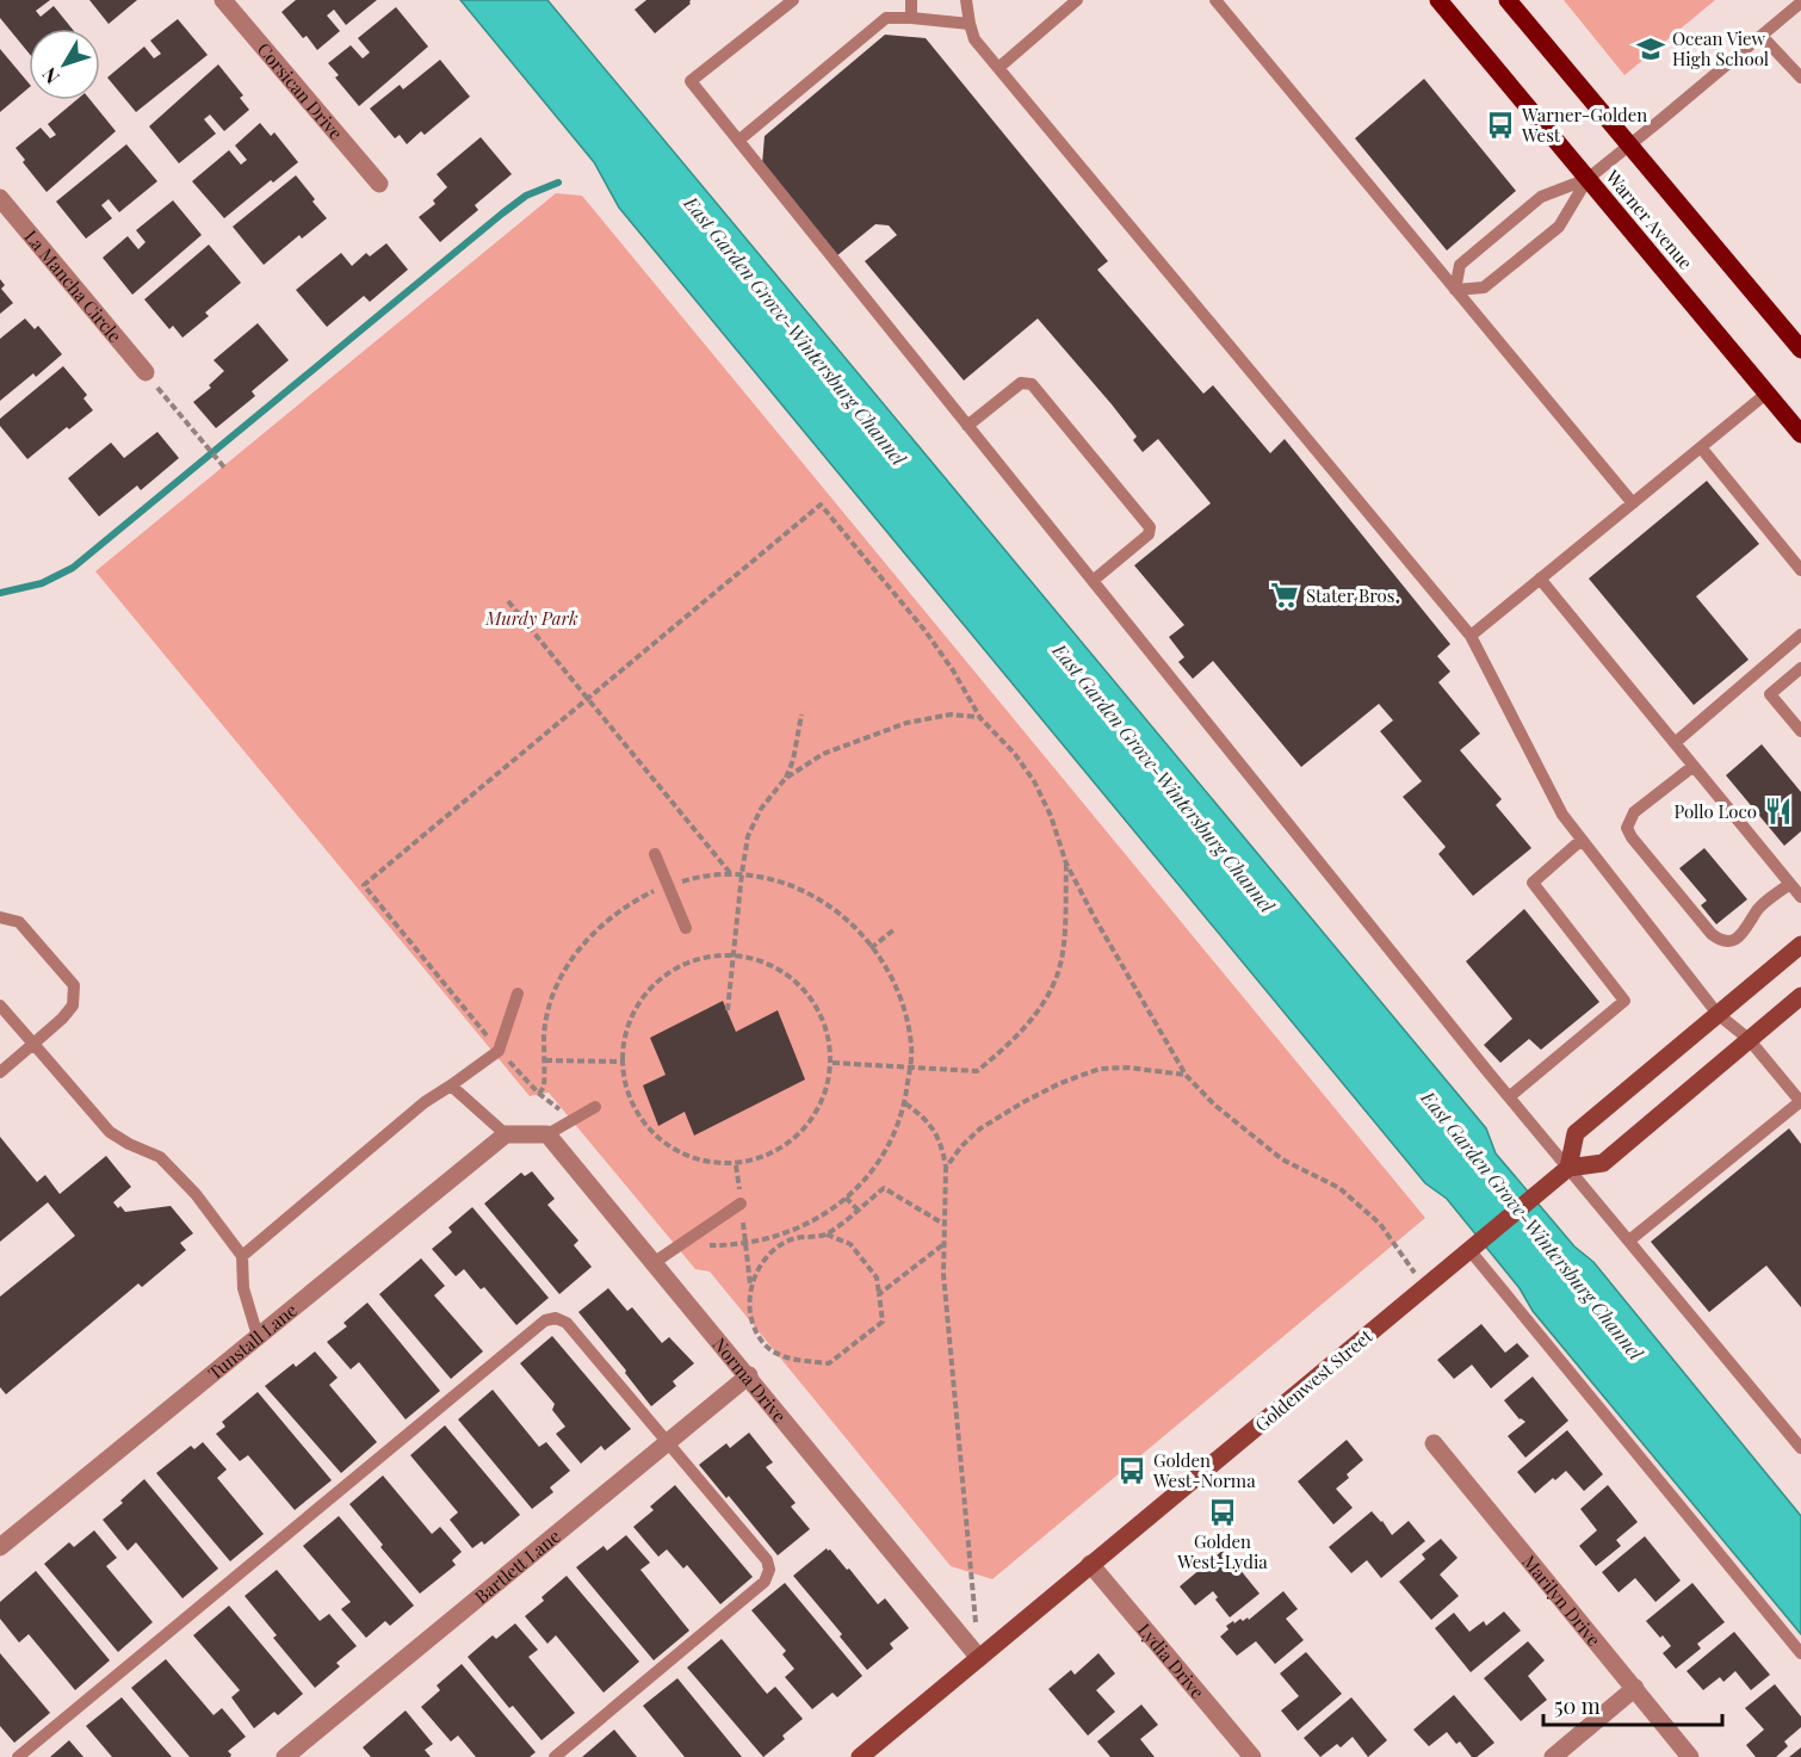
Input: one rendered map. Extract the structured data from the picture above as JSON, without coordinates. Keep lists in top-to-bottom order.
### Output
{
  "streets": {
    "main road": ["Warner Avenue", "Goldenwest Street"],
    "street": [
      "Corsican Drive",
      "La Mancha Circle",
      "Tunstall Lane",
      "Norma Drive",
      "Bartlett Lane",
      "Marilyn Drive",
      "Lydia Drive"
    ]
  },
  "crossings": [
    ["Norma Drive", "Goldenwest Street"],
    ["Norma Drive", "Bartlett Lane"],
    ["Goldenwest Street", "Lydia Drive"]
  ],
  "water": ["East Garden Grove-Wintersburg Channel"],
  "parks": ["Murdy Park"],
  "places": {
    "school or university": ["Ocean View High School"],
    "bus stop": ["Warner-Golden West", "Golden West-Norma", "Golden West-Lydia"],
    "supermarket": ["Stater Bros."],
    "restaurant": ["Pollo Loco"]
  },
  "scale_bar": "50 m",
  "north": "bottom left"
}
